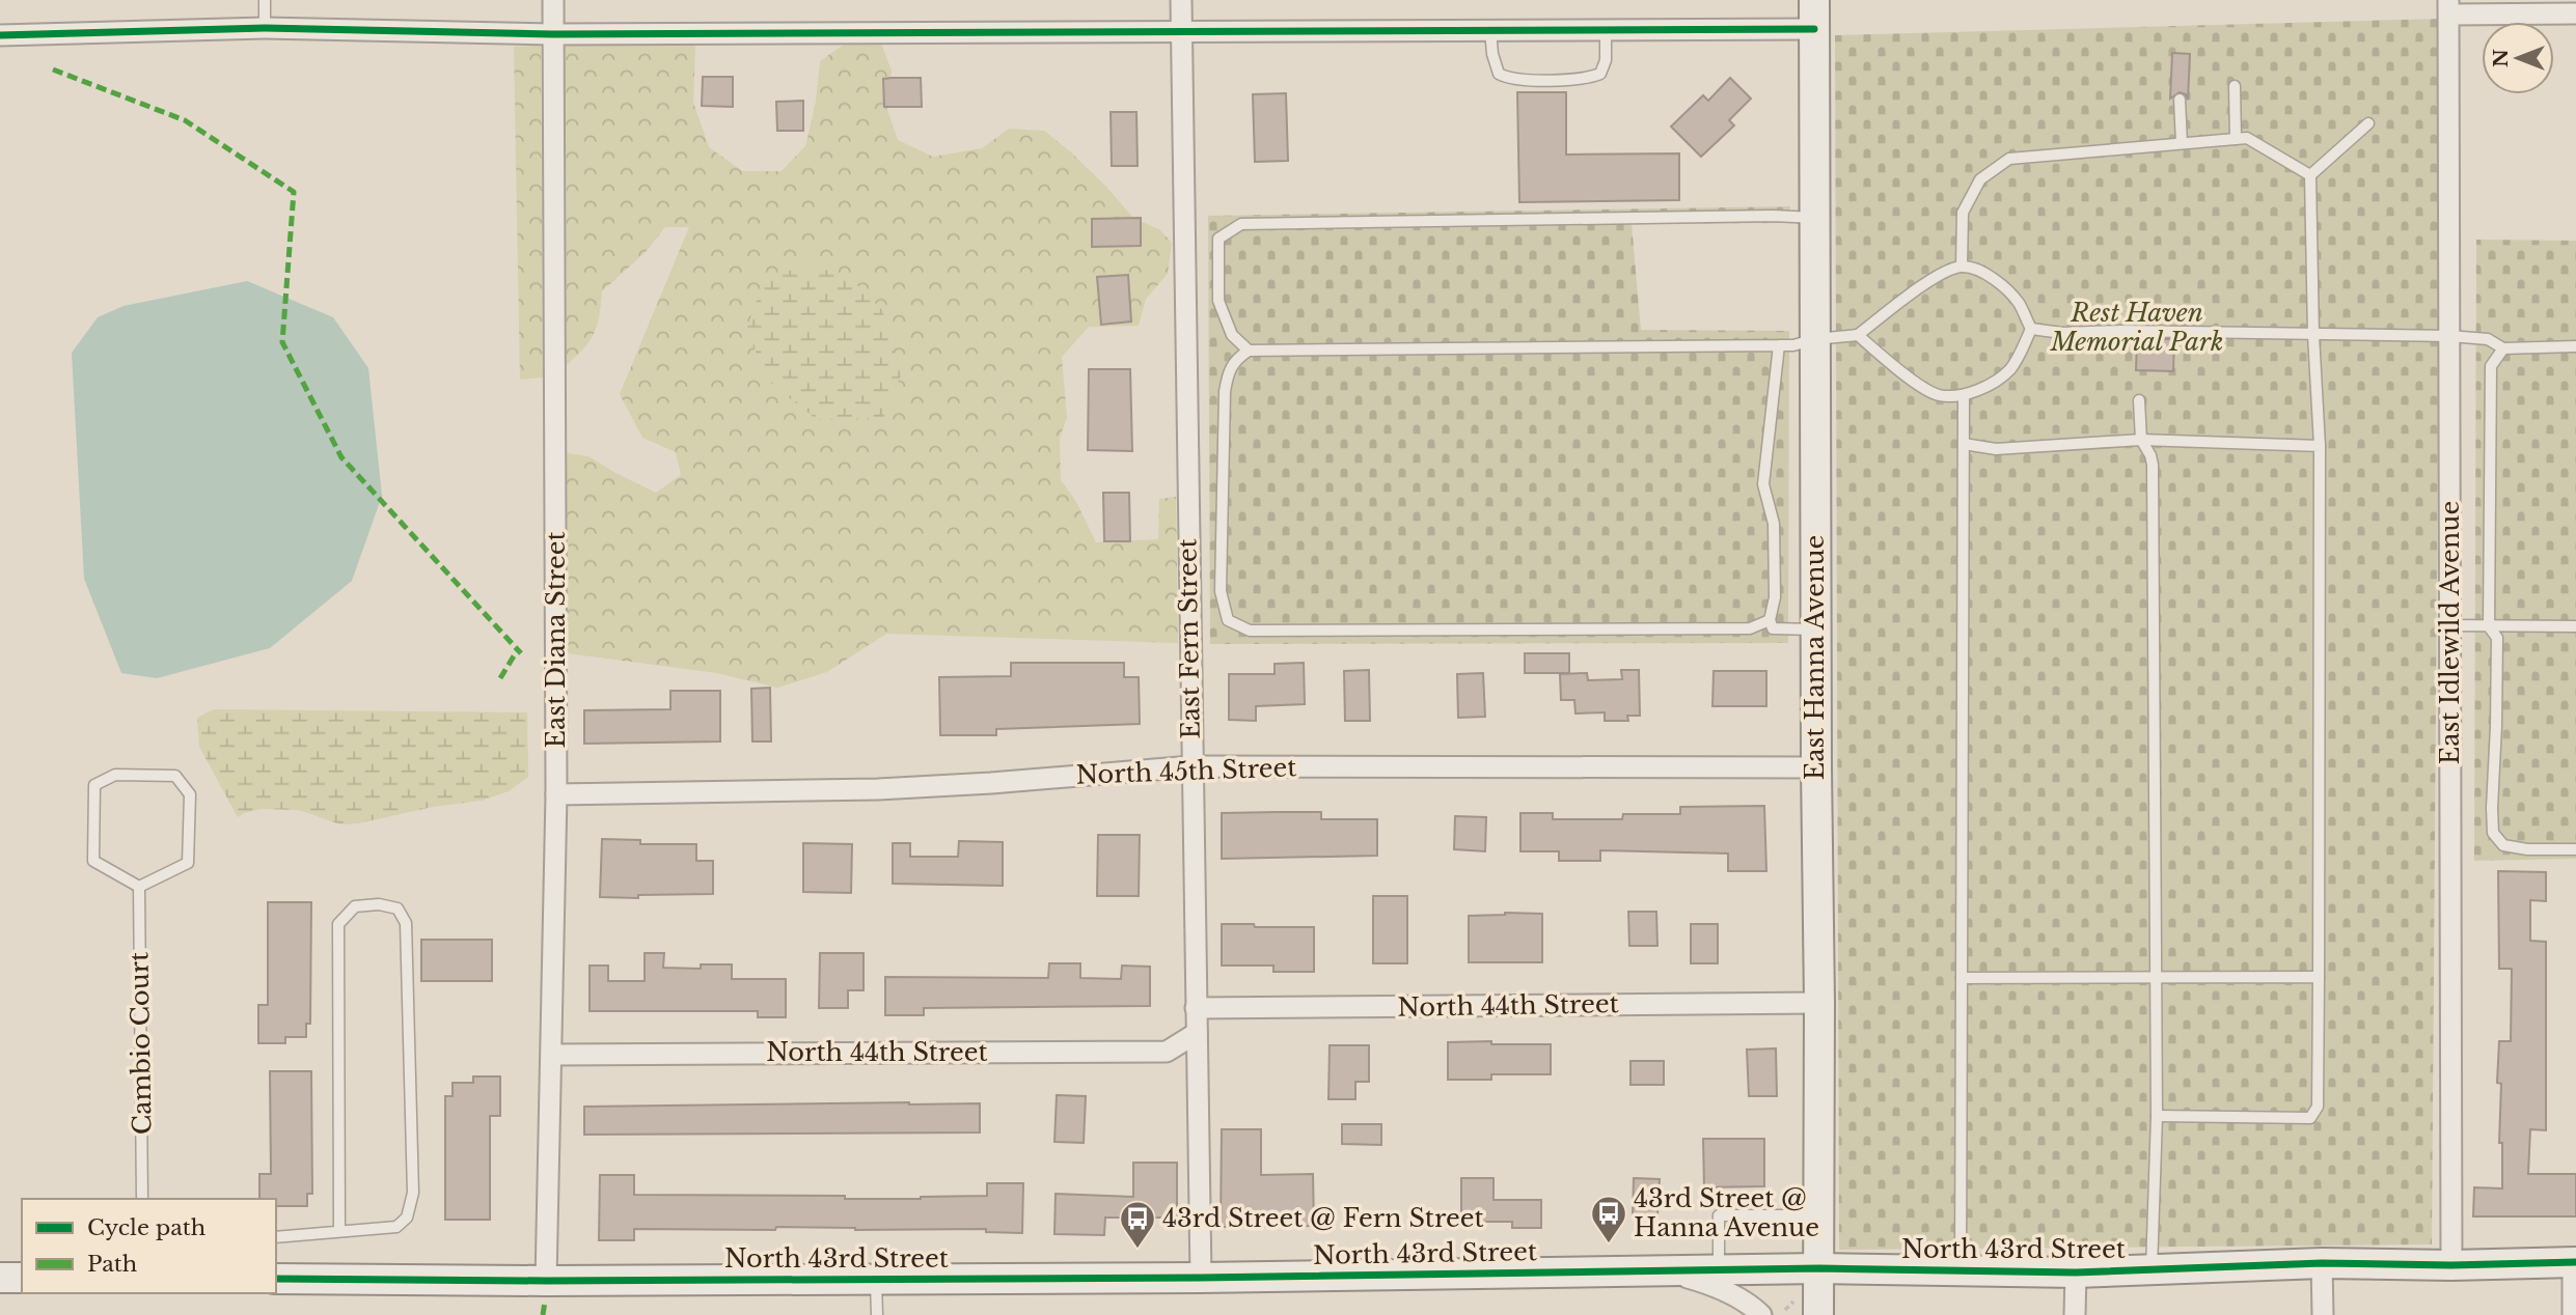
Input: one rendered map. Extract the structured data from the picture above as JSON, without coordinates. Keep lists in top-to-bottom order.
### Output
{
  "streets": {
    "street": [
      "East Idlewild Avenue",
      "East Fern Street",
      "East Diana Street",
      "East Hanna Avenue",
      "North 45th Street",
      "North 44th Street",
      "North 43rd Street"
    ],
    "lane": ["Cambio Court"]
  },
  "crossings": [
    ["East Idlewild Avenue", "North 43rd Street"],
    ["East Fern Street", "North 45th Street"],
    ["East Fern Street", "North 44th Street"],
    ["East Fern Street", "North 43rd Street"],
    ["East Diana Street", "North 45th Street"],
    ["East Diana Street", "North 44th Street"],
    ["East Diana Street", "North 43rd Street"],
    ["East Hanna Avenue", "North 45th Street"],
    ["East Hanna Avenue", "North 44th Street"],
    ["East Hanna Avenue", "North 43rd Street"]
  ],
  "parks": ["Rest Haven Memorial Park"],
  "places": {
    "bus stop": ["43rd Street @ Hanna Avenue", "43rd Street @ Fern Street"]
  },
  "legend": ["Cycle path", "Path"],
  "north": "left"
}
